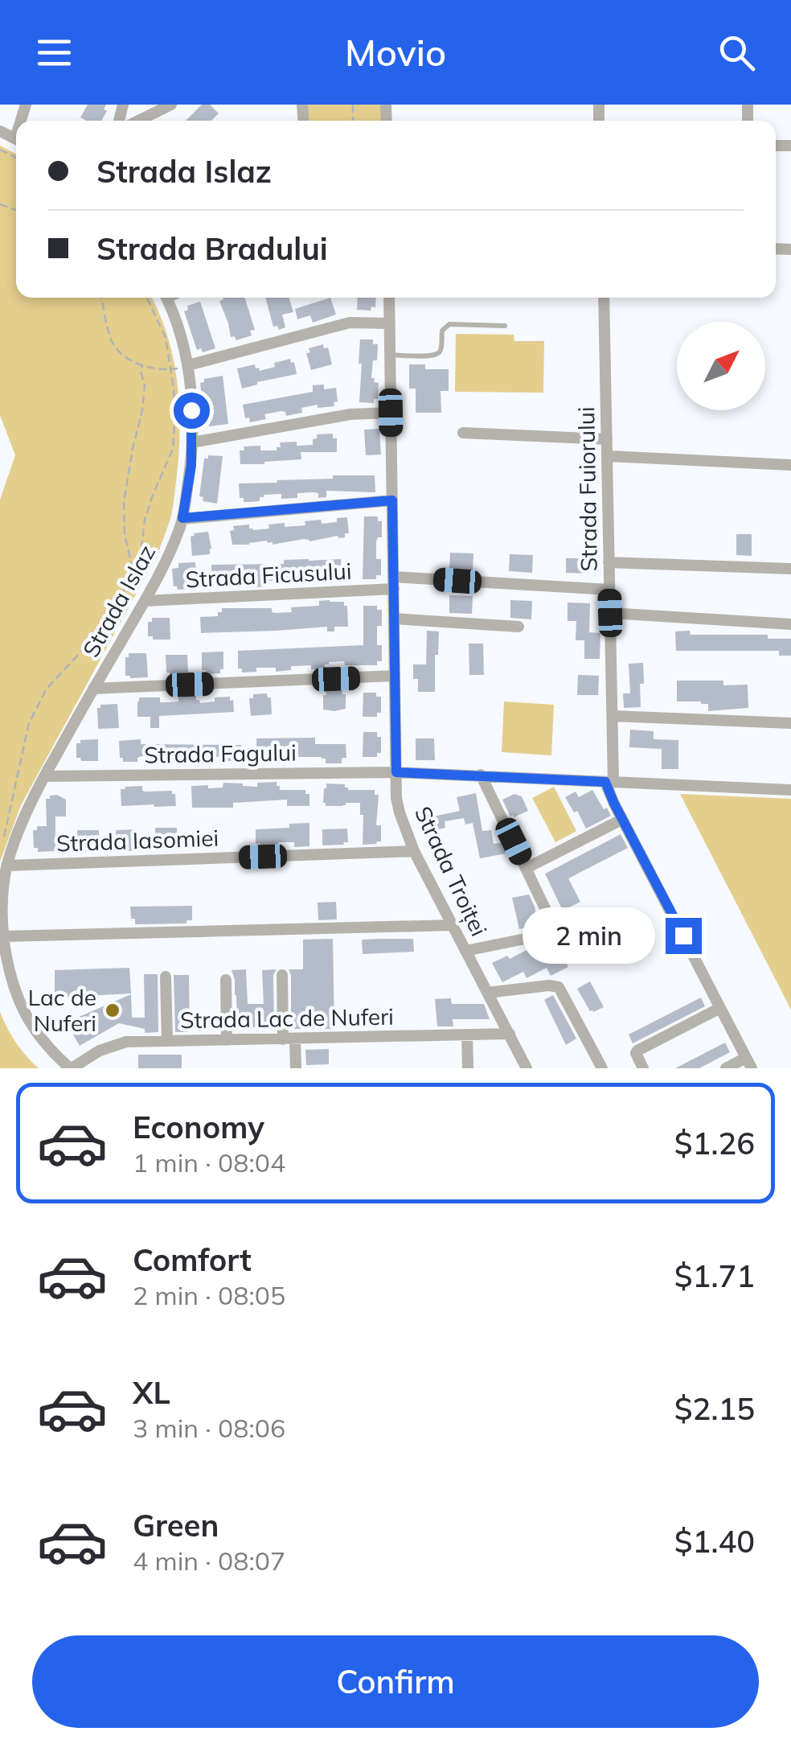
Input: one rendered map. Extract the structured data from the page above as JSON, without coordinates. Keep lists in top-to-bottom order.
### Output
{
  "streets": {
    "street": [
      "Strada Fuiorului",
      "Strada Ficusului",
      "Strada Islaz",
      "Strada Fagului",
      "Strada Iasomiei",
      "Strada Troiței",
      "Strada Lac de Nuferi"
    ]
  },
  "crossings": [
    ["Strada Fuiorului", "Strada Ficusului"],
    ["Strada Fuiorului", "Strada Fagului"],
    ["Strada Ficusului", "Strada Islaz"],
    ["Strada Ficusului", "Strada Troiței"],
    ["Strada Islaz", "Strada Fagului"],
    ["Strada Islaz", "Strada Iasomiei"],
    ["Strada Islaz", "Strada Lac de Nuferi"],
    ["Strada Fagului", "Strada Troiței"],
    ["Strada Iasomiei", "Strada Troiței"],
    ["Strada Iasomiei", "Strada Lac de Nuferi"],
    ["Strada Troiței", "Strada Lac de Nuferi"]
  ],
  "places": ["Lac de Nuferi"],
  "north": "top right",
  "page": {
    "header": "Movio",
    "banner": ["Strada Islaz", "Strada Bradului"],
    "bubble": "2 min",
    "list": [
      {
        "name": "Economy",
        "note": "1 min · 08:04",
        "value": "$1.26"
      },
      {
        "name": "Comfort",
        "note": "2 min · 08:05",
        "value": "$1.71"
      },
      {
        "name": "XL",
        "note": "3 min · 08:06",
        "value": "$2.15"
      },
      {
        "name": "Green",
        "note": "4 min · 08:07",
        "value": "$1.40"
      }
    ],
    "buttons": "Confirm"
  }
}
